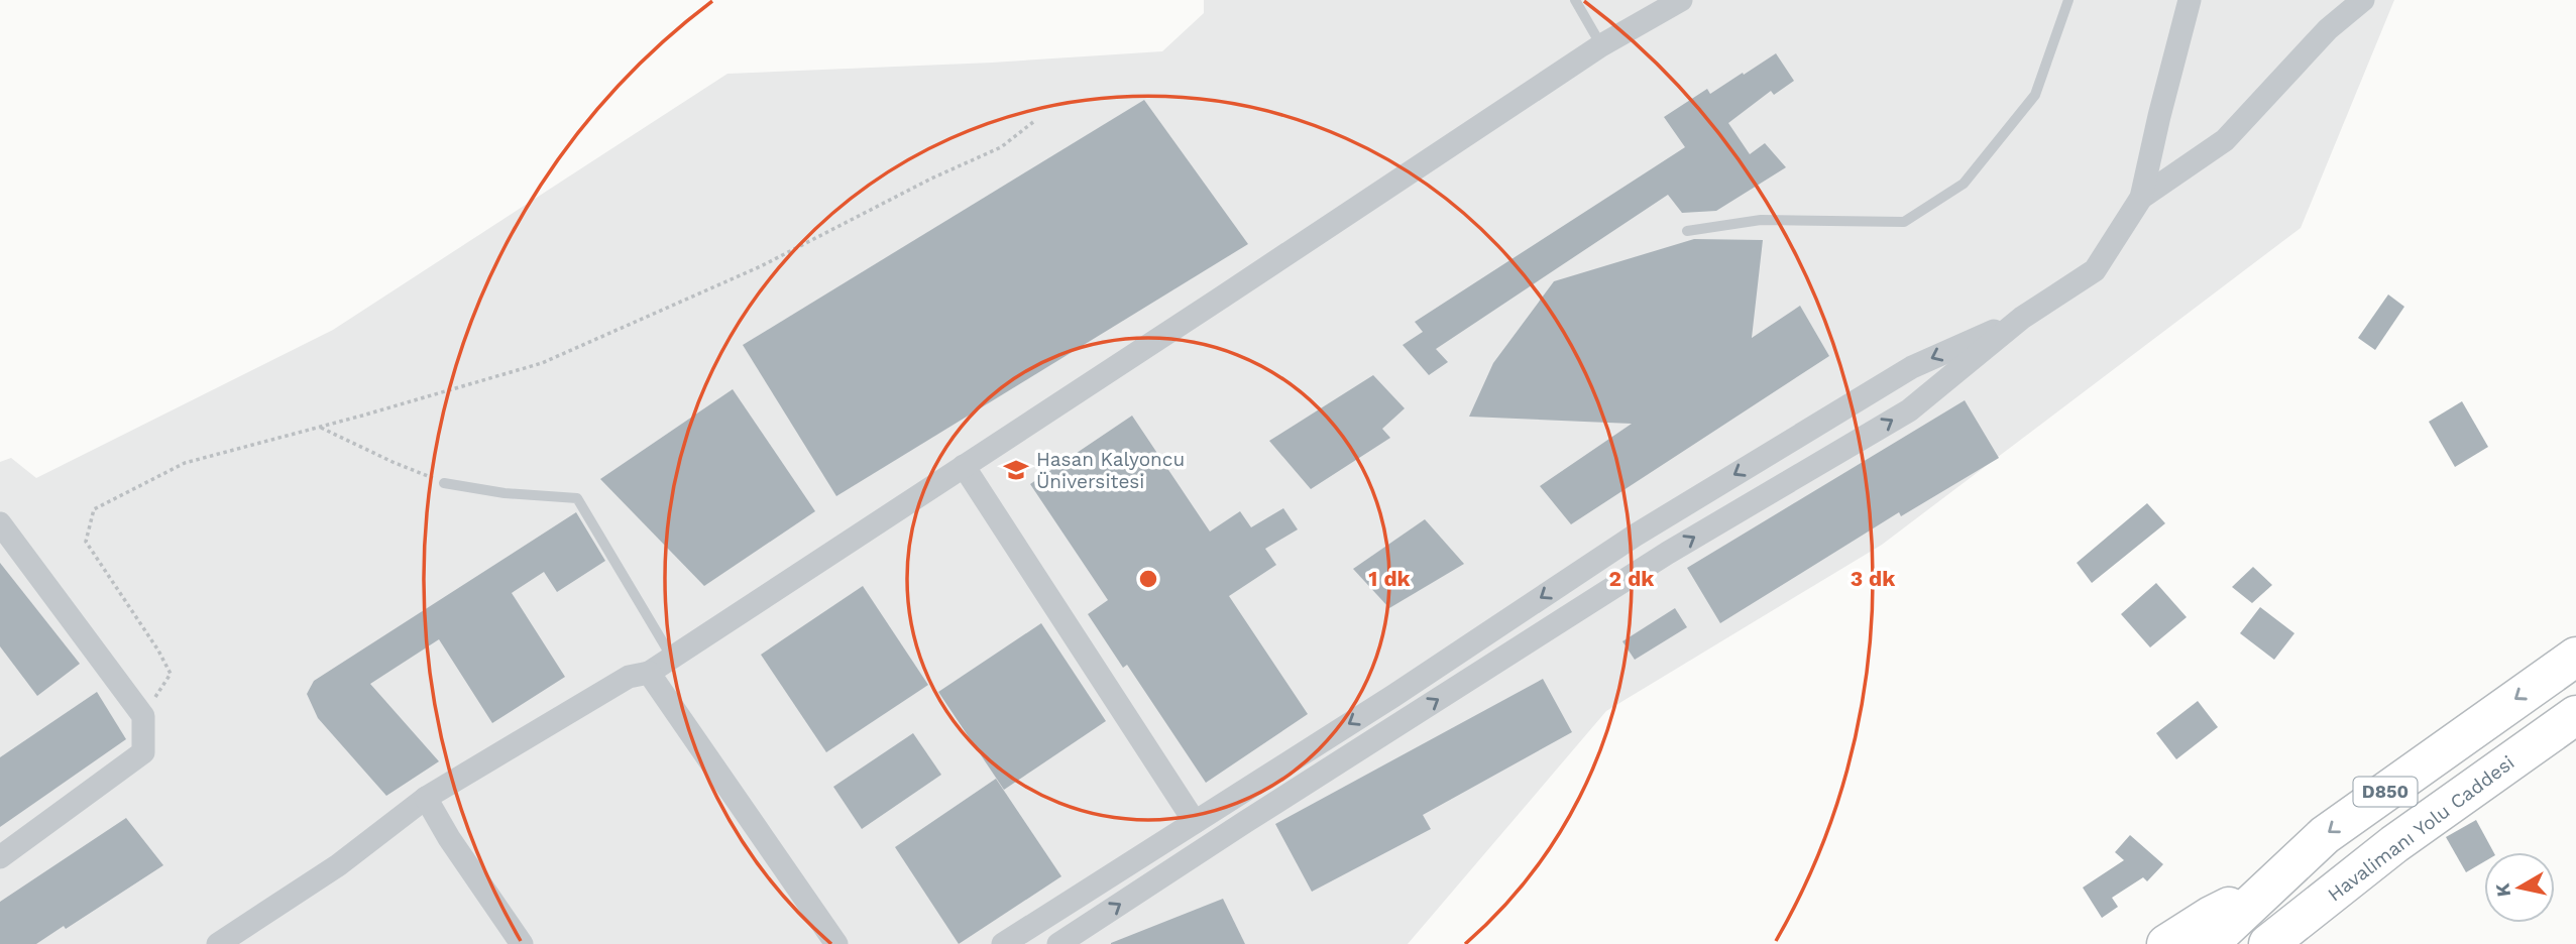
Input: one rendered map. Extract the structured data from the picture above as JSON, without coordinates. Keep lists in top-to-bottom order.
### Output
{
  "streets": {
    "highway": ["D850", "Havalimanı Yolu Caddesi"]
  },
  "places": {
    "school or university": ["Hasan Kalyoncu Üniversitesi"]
  },
  "north": "left",
  "rings": ["1 dk", "2 dk", "3 dk"]
}
